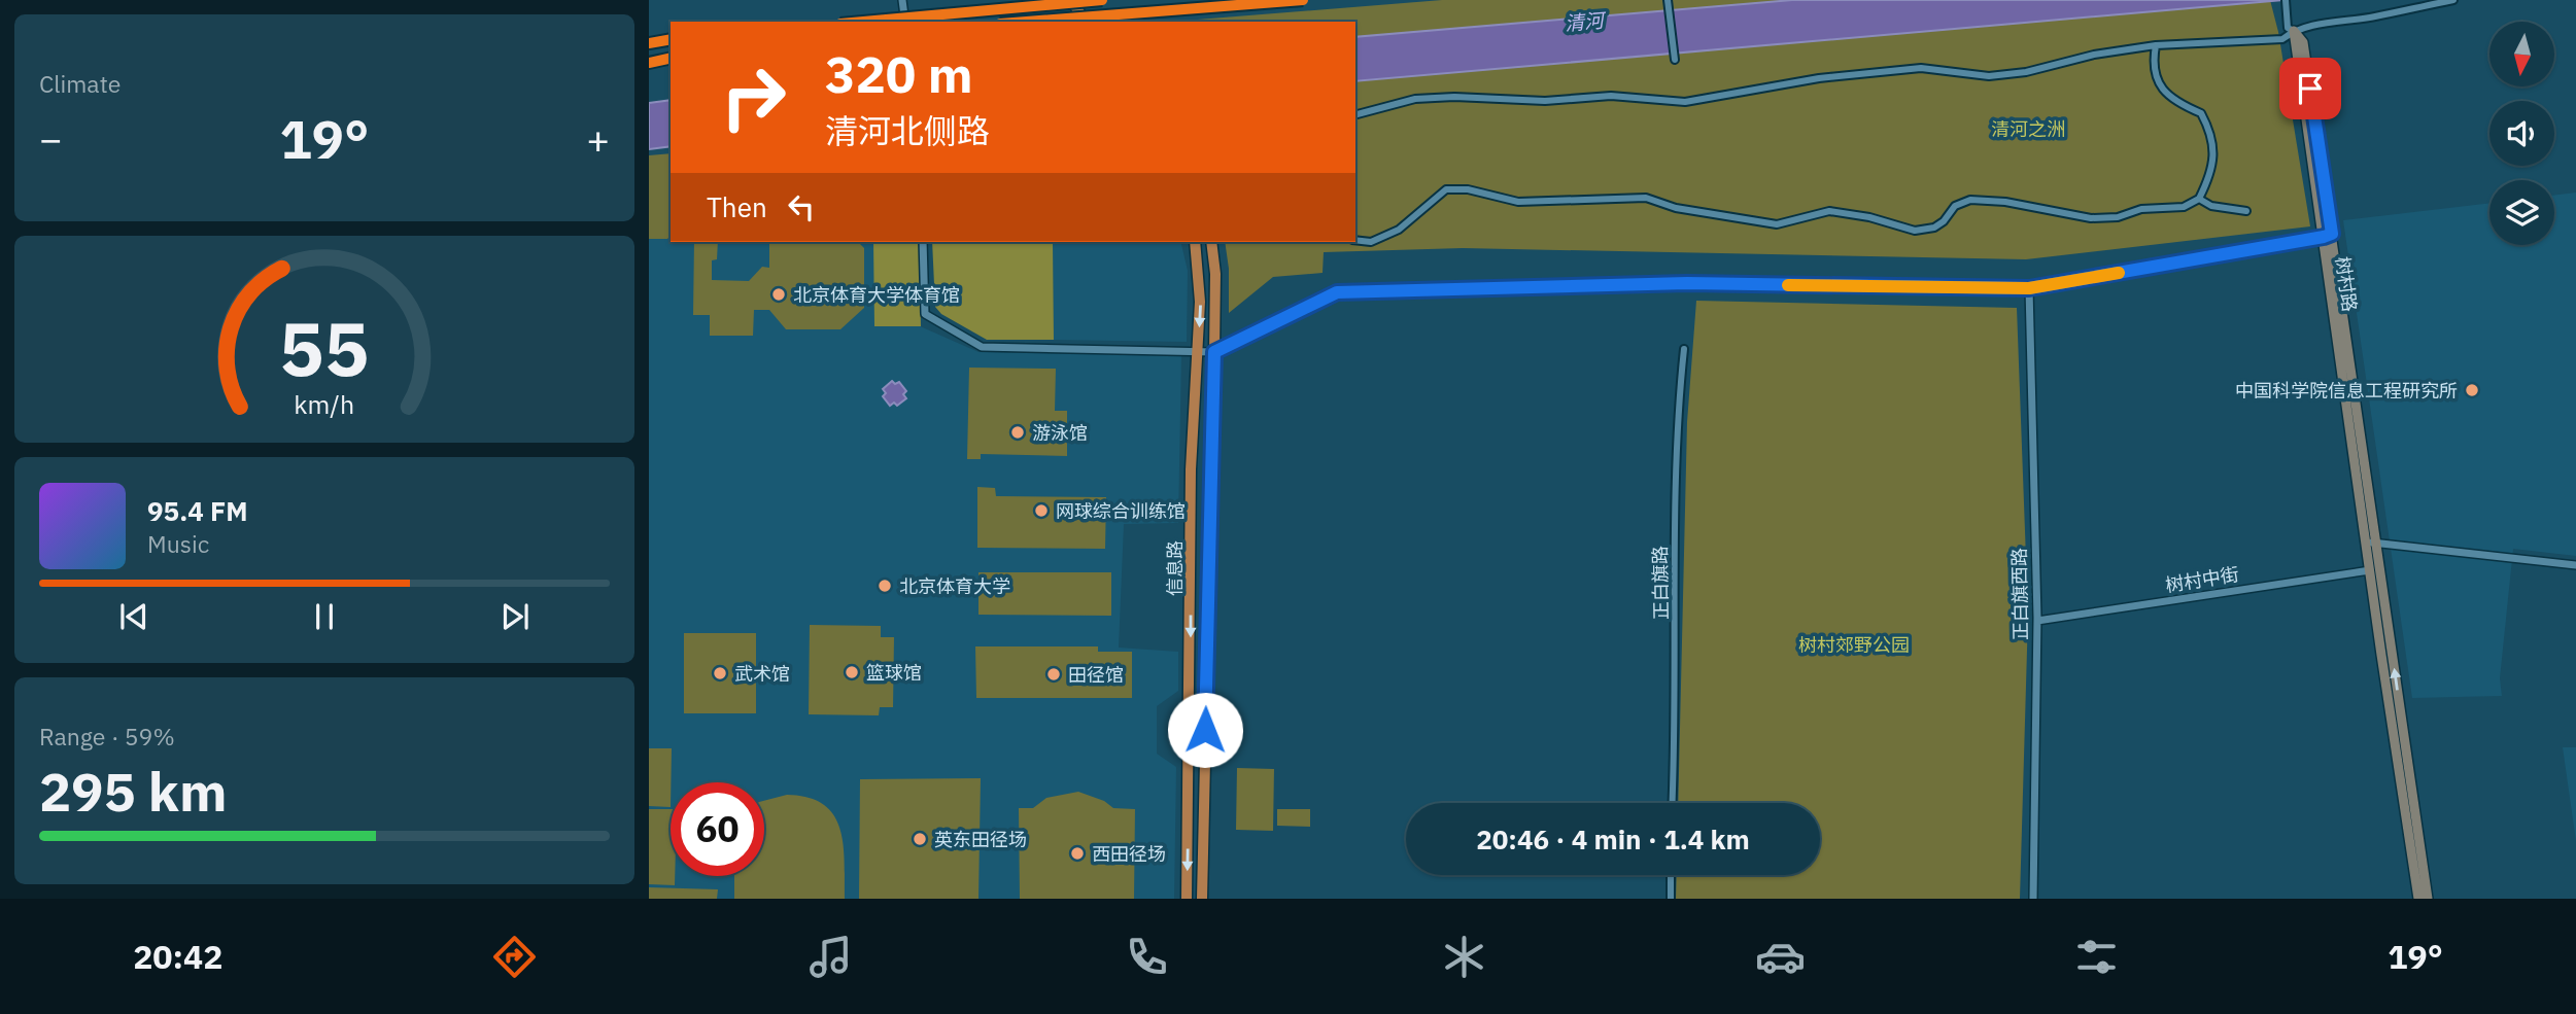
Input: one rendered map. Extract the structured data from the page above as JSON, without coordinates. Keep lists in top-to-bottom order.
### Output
{
  "streets": {
    "main road": ["树村路", "信息路"],
    "street": ["树村中街", "正白旗路", "正白旗西路"]
  },
  "crossings": [
    ["树村路", "树村中街"],
    ["树村中街", "正白旗西路"]
  ],
  "water": ["清河"],
  "parks": ["清河之洲", "树村郊野公园"],
  "places": [
    "北京体育大学体育馆",
    "中国科学院信息工程研究所",
    "游泳馆",
    "网球综合训练馆",
    "北京体育大学",
    "篮球馆",
    "武术馆",
    "田径馆",
    "英东田径场",
    "西田径场"
  ],
  "north": "bottom",
  "page": {
    "tile": [
      "Climate",
      ["Range · 59%", "295 km"]
    ],
    "turn": ["320 m", "清河北侧路"],
    "heat": ["−", "19°", "+"],
    "then": "Then",
    "song": ["95.4 FM", "Music"],
    "limit": "60",
    "trip": "20:46 · 4 min · 1.4 km",
    "tabs": ["20:42", "19°"],
    "gauge": ["55", "km/h"]
  }
}
